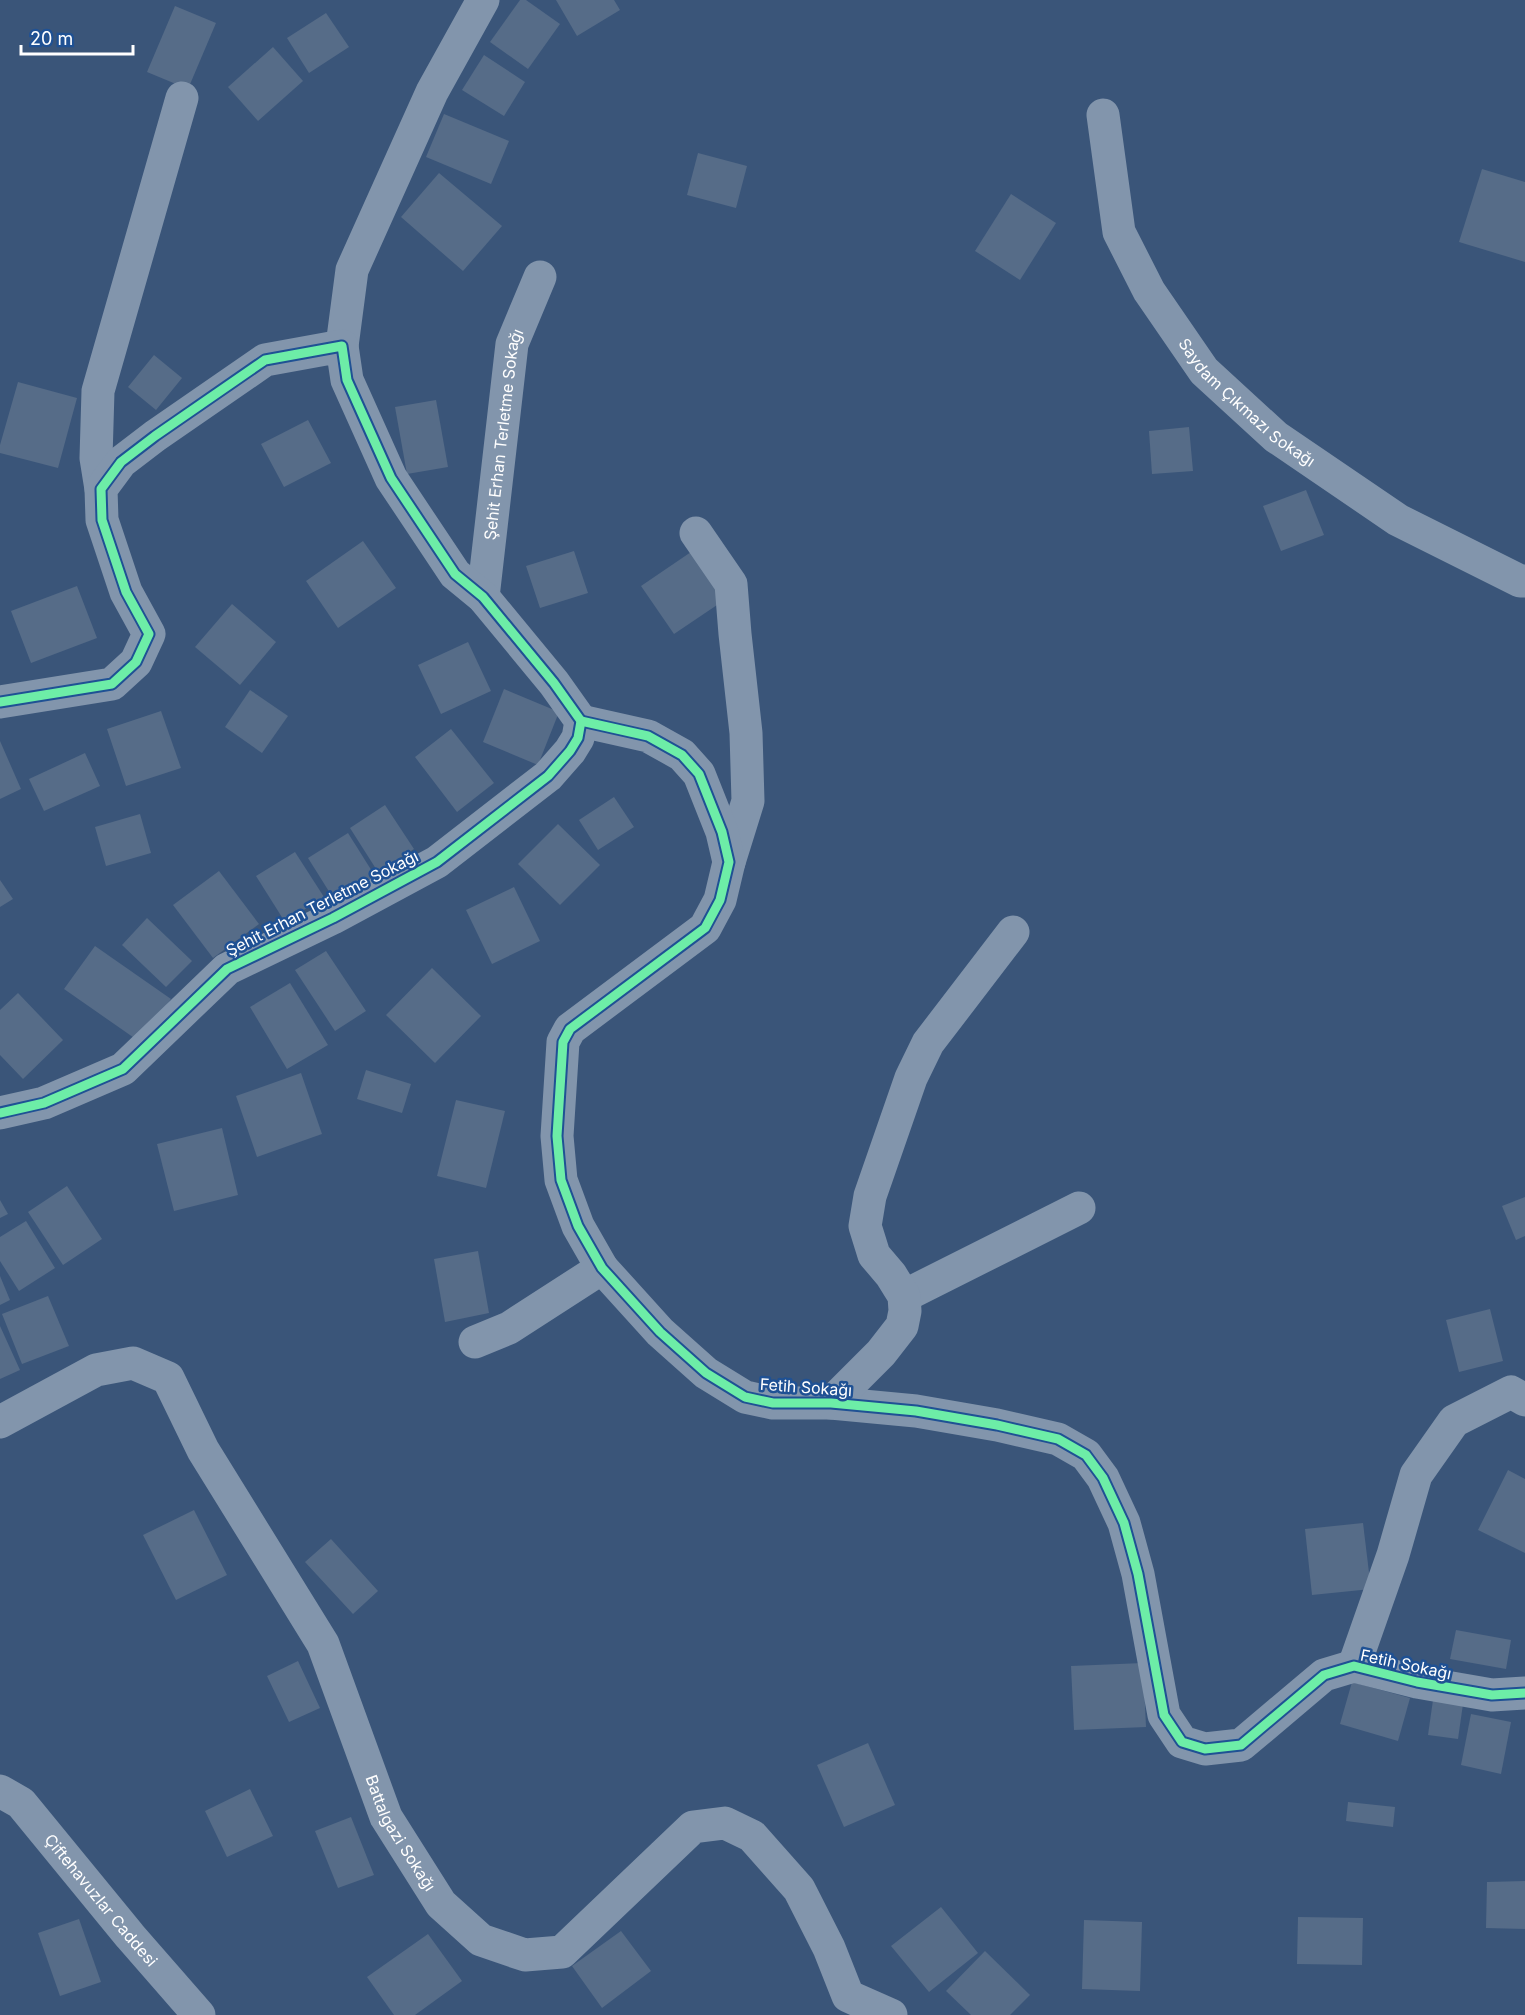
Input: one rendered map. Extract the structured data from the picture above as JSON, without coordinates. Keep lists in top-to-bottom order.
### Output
{
  "streets": {
    "street": [
      "Saydam Çıkmazı Sokağı",
      "Şehit Erhan Terletme Sokağı",
      "Fetih Sokağı",
      "Battalgazi Sokağı",
      "Çiftehavuzlar Caddesi"
    ]
  },
  "crossings": [
    ["Şehit Erhan Terletme Sokağı", "Fetih Sokağı"]
  ],
  "scale_bar": "20 m"
}
